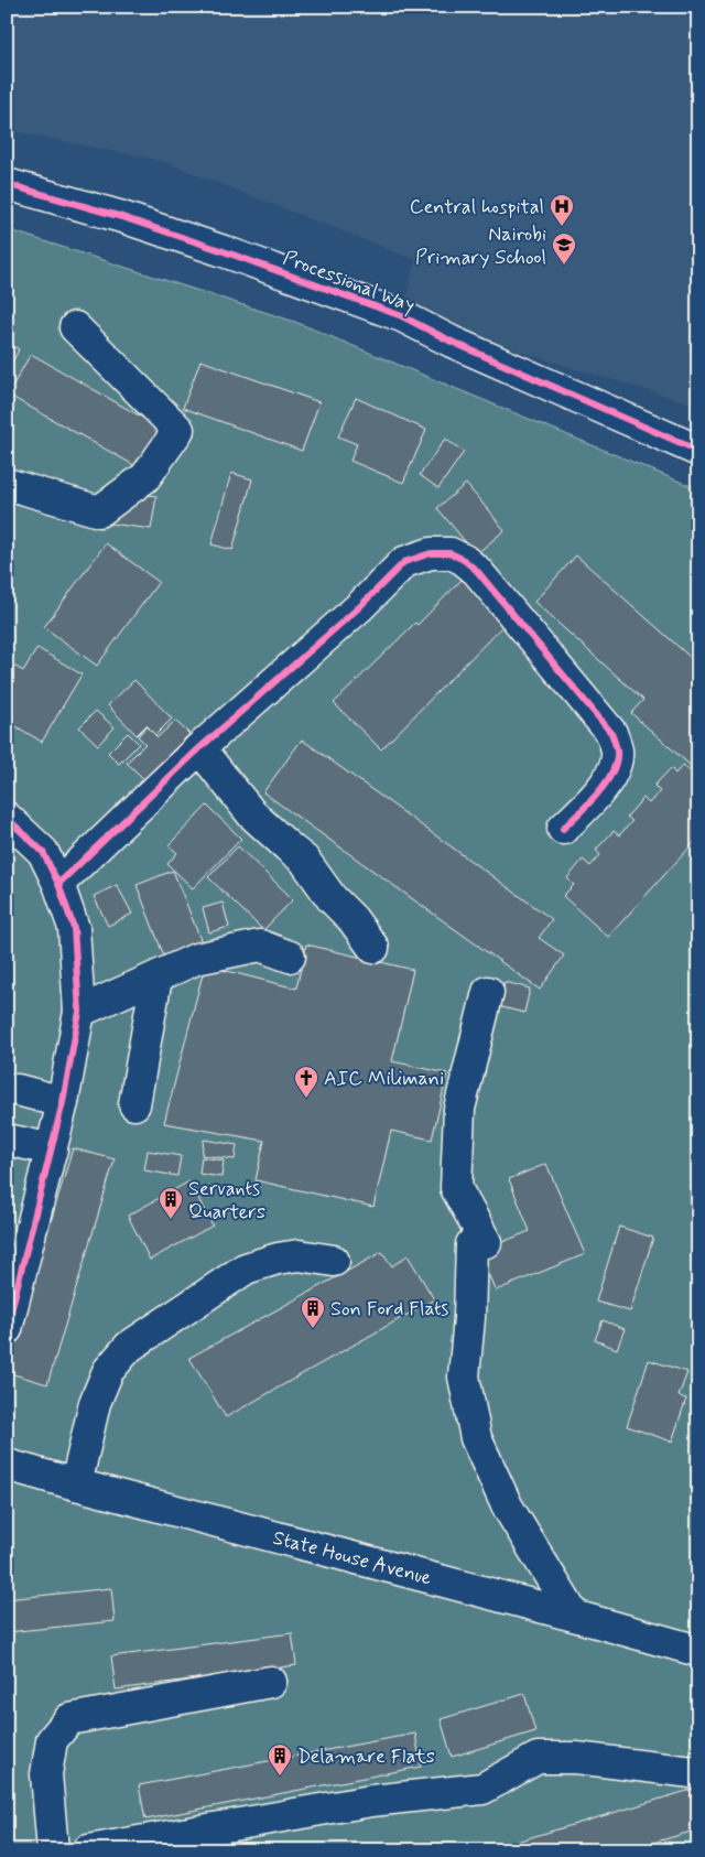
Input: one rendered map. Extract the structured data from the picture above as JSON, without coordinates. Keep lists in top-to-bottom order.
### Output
{
  "streets": {
    "street": ["Processional Way", "State House Avenue"]
  },
  "places": {
    "hospital": ["Central hospital"],
    "school or university": ["Nairobi Primary School"],
    "church": ["AIC Milimani"],
    "building": ["Servants Quarters", "Son Ford Flats", "Delamare Flats"]
  }
}
